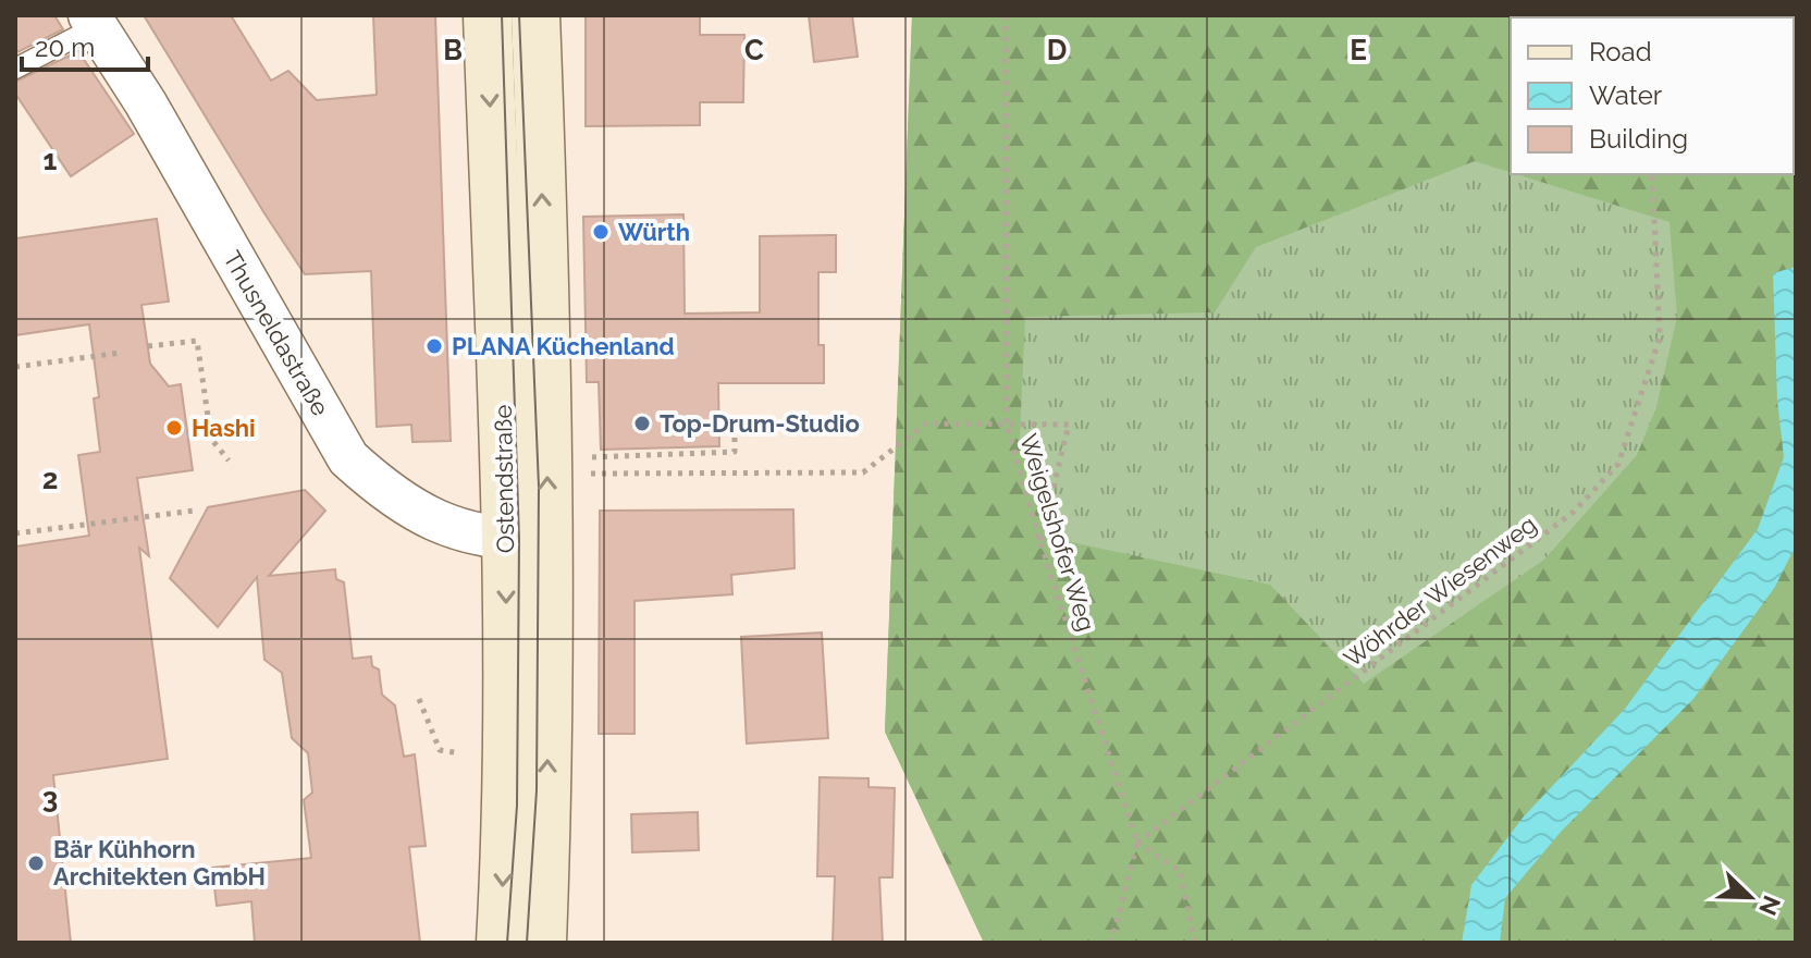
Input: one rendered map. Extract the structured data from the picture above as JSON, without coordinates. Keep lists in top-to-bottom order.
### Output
{
  "streets": {
    "main road": ["Ostendstraße"],
    "street": ["Thusneldastraße"],
    "path": ["Weigelshofer Weg", "Wöhrder Wiesenweg"]
  },
  "crossings": [
    ["Thusneldastraße", "Ostendstraße"],
    ["Weigelshofer Weg", "Wöhrder Wiesenweg"]
  ],
  "places": [
    "Würth",
    "PLANA Küchenland",
    "Top-Drum-Studio",
    "Hashi",
    "Bär Kühhorn Architekten GmbH"
  ],
  "legend": ["Road", "Water", "Building"],
  "scale_bar": "20 m",
  "north": "bottom right",
  "grid": {
    "columns": [
      "B",
      "C",
      "D",
      "E"
    ],
    "rows": ["1", "2", "3"]
  }
}
